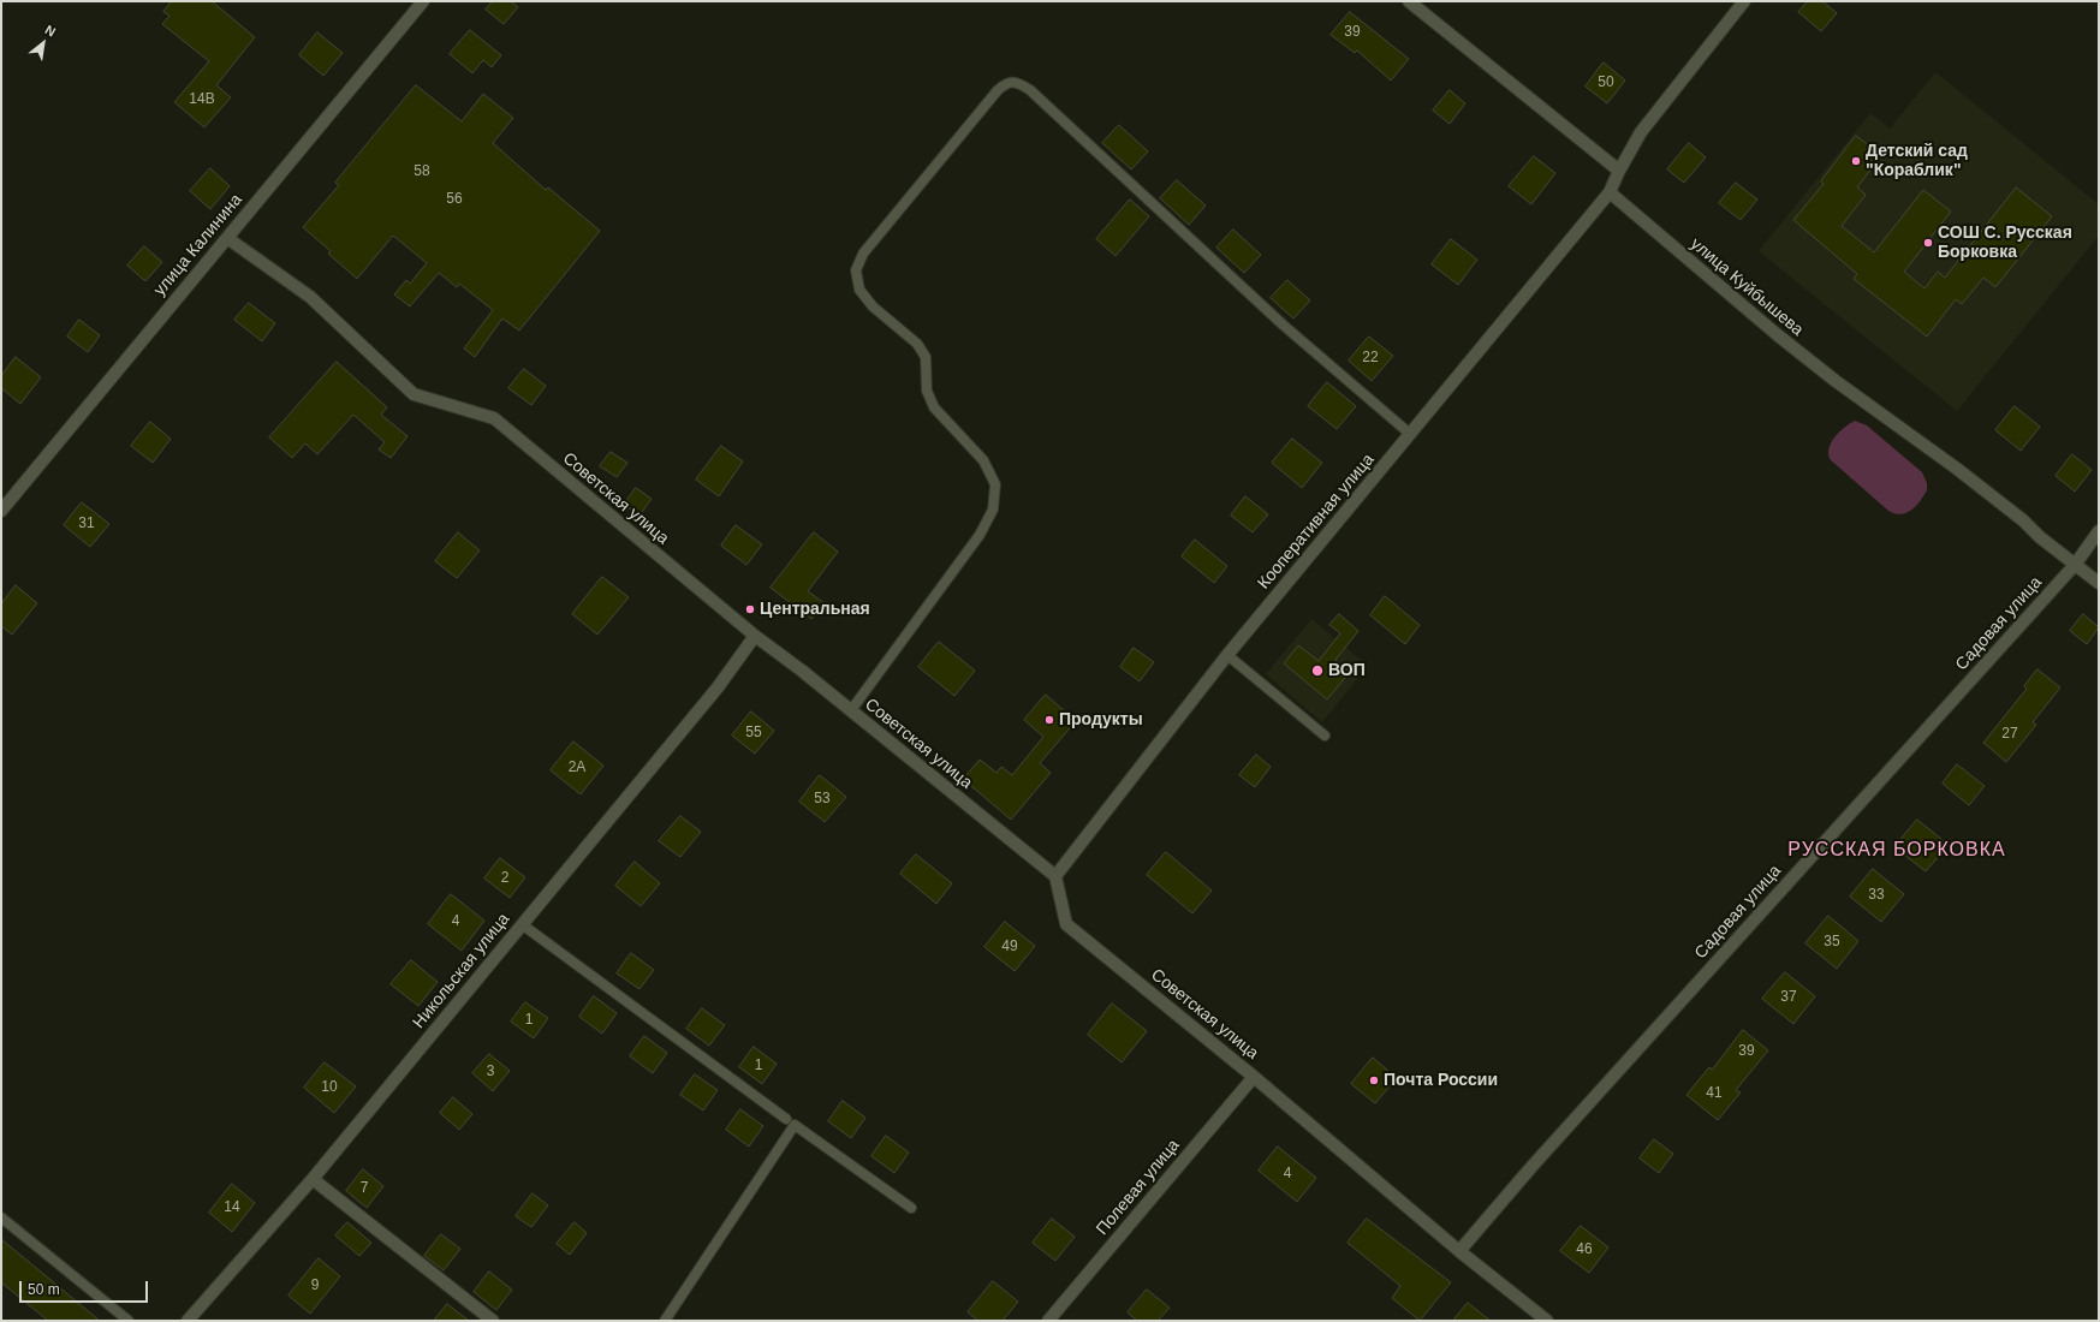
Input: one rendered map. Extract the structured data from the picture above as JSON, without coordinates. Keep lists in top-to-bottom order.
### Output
{
  "streets": {
    "street": [
      "улица Калинина",
      "улица Куйбышева",
      "Советская улица",
      "Кооперативная улица",
      "Садовая улица",
      "Никольская улица",
      "Полевая улица"
    ]
  },
  "crossings": [
    ["улица Калинина", "Советская улица"],
    ["улица Куйбышева", "Кооперативная улица"],
    ["улица Куйбышева", "Садовая улица"],
    ["Советская улица", "Кооперативная улица"],
    ["Советская улица", "Садовая улица"],
    ["Советская улица", "Никольская улица"],
    ["Советская улица", "Полевая улица"]
  ],
  "districts": ["РУССКАЯ БОРКОВКА"],
  "places": [
    "Детский сад \"Кораблик\"",
    "СОШ С. Русская Борковка",
    "Центральная",
    "ВОП",
    "Продукты",
    "Почта России"
  ],
  "house_numbers": [
    "39",
    "50",
    "14В",
    "58",
    "56",
    "22",
    "31",
    "55",
    "27",
    "2А",
    "53",
    "2",
    "33",
    "4",
    "35",
    "49",
    "37",
    "1",
    "39",
    "1",
    "3",
    "10",
    "41",
    "4",
    "7",
    "14",
    "46",
    "9"
  ],
  "scale_bar": "50 m",
  "north": "top right"
}
